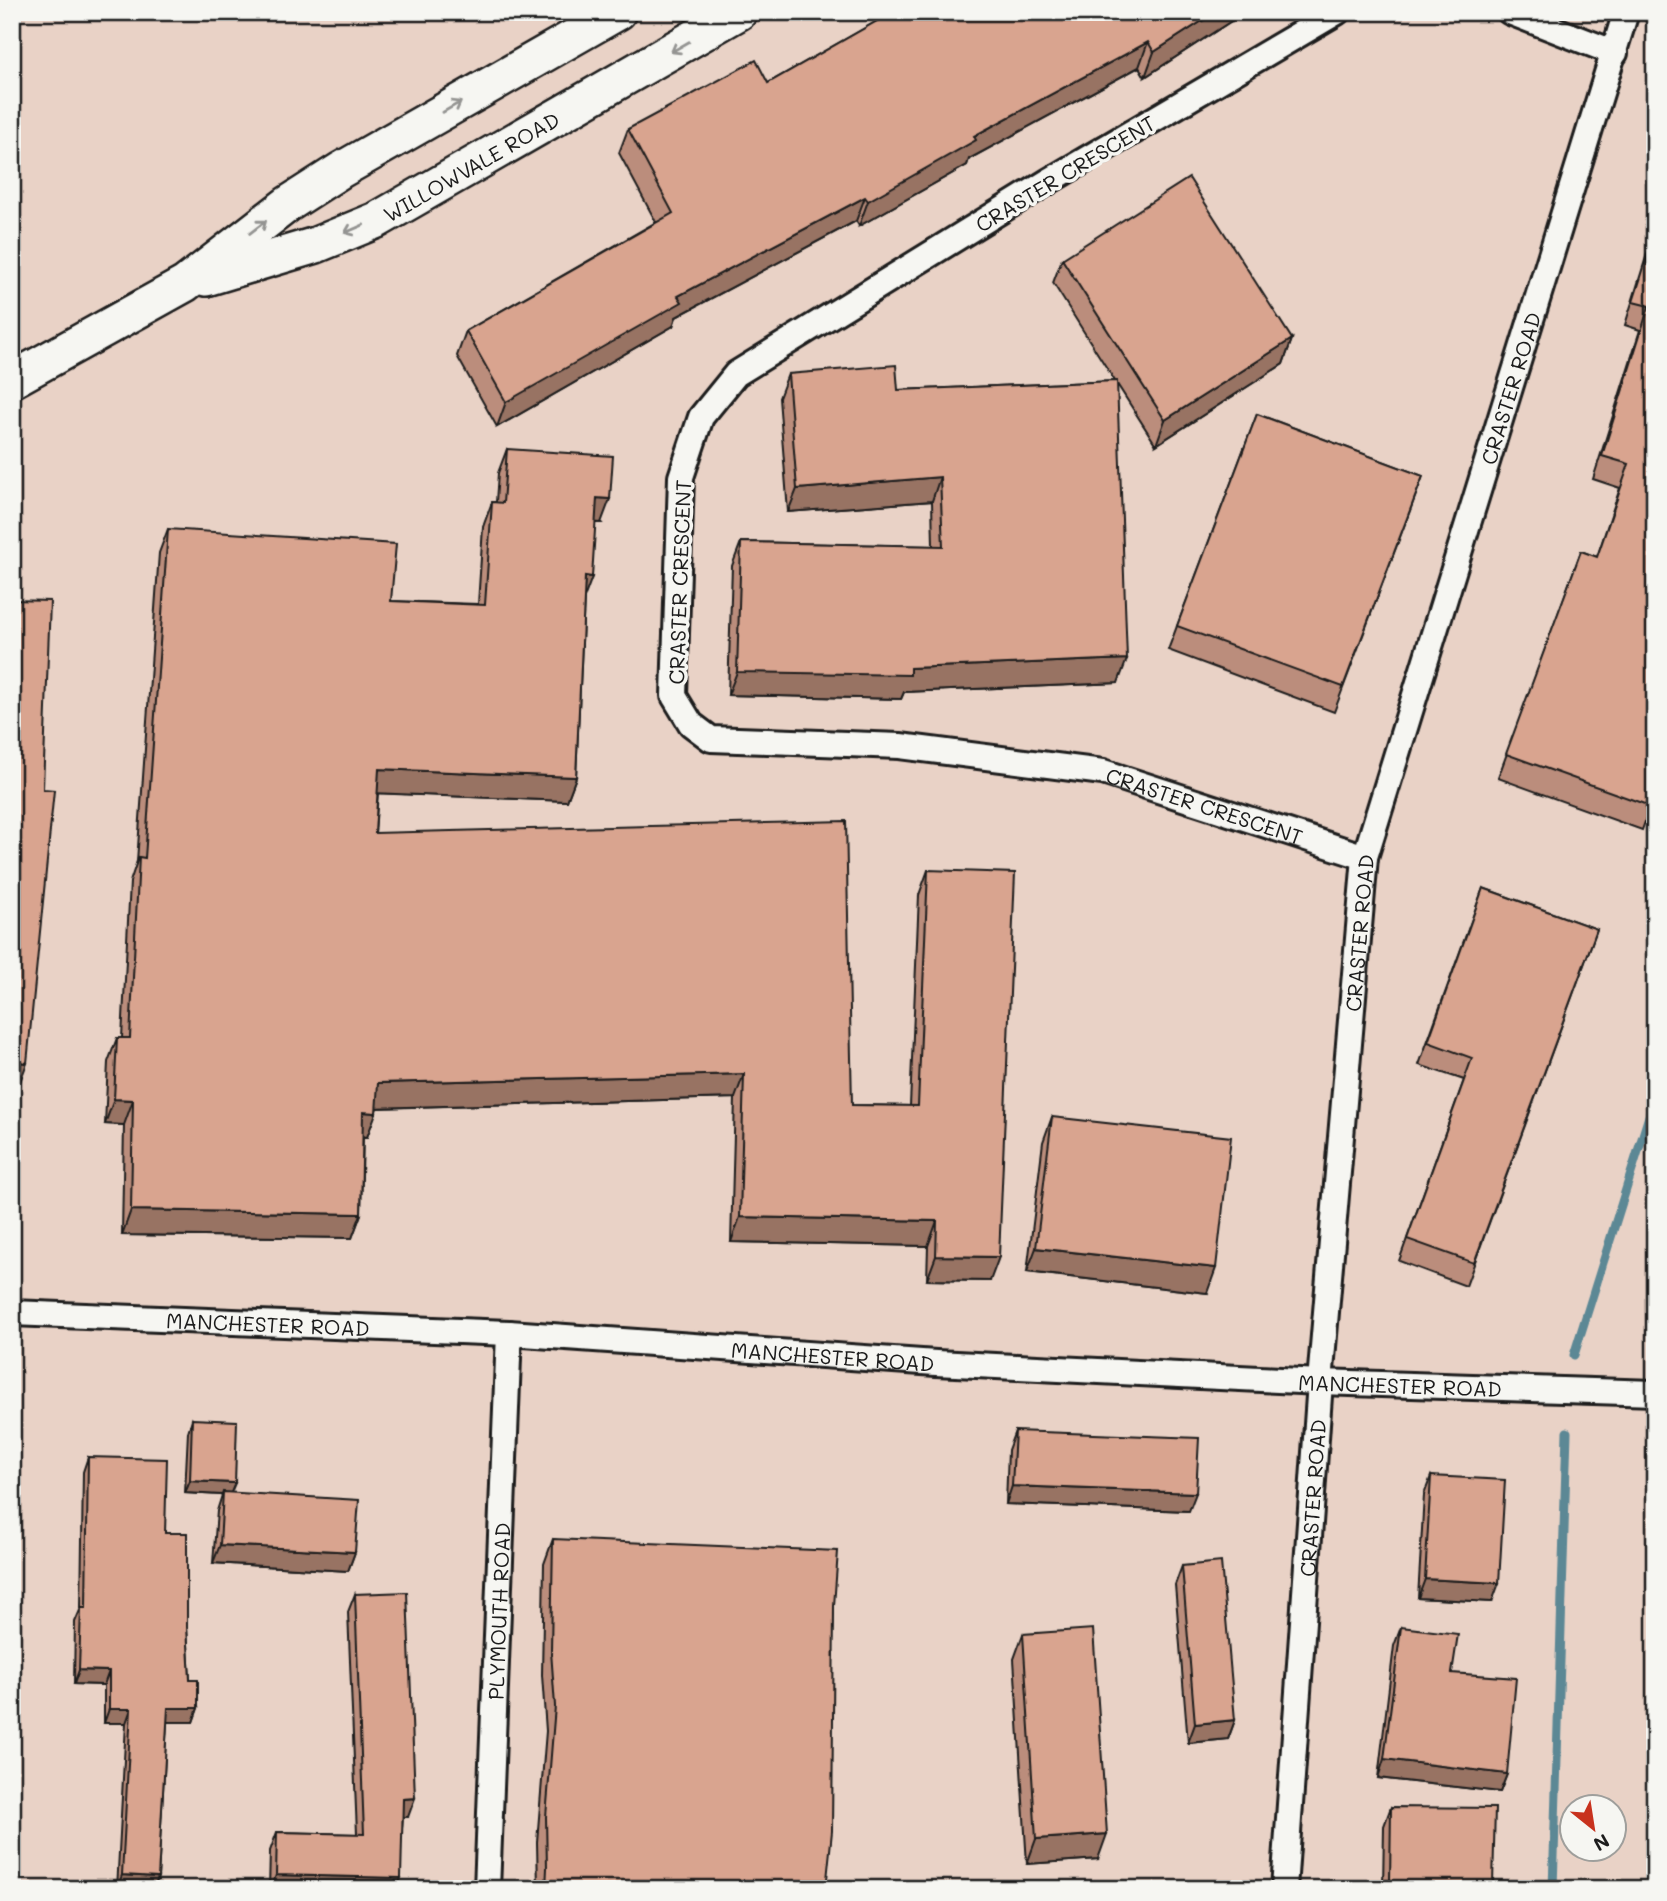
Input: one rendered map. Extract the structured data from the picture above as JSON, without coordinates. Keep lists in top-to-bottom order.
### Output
{
  "streets": {
    "main road": ["WILLOWVALE ROAD"],
    "street": [
      "CRASTER CRESCENT",
      "CRASTER ROAD",
      "MANCHESTER ROAD",
      "PLYMOUTH ROAD"
    ]
  },
  "crossings": [
    ["CRASTER CRESCENT", "CRASTER ROAD"],
    ["CRASTER ROAD", "MANCHESTER ROAD"],
    ["MANCHESTER ROAD", "PLYMOUTH ROAD"]
  ],
  "north": "bottom right"
}
